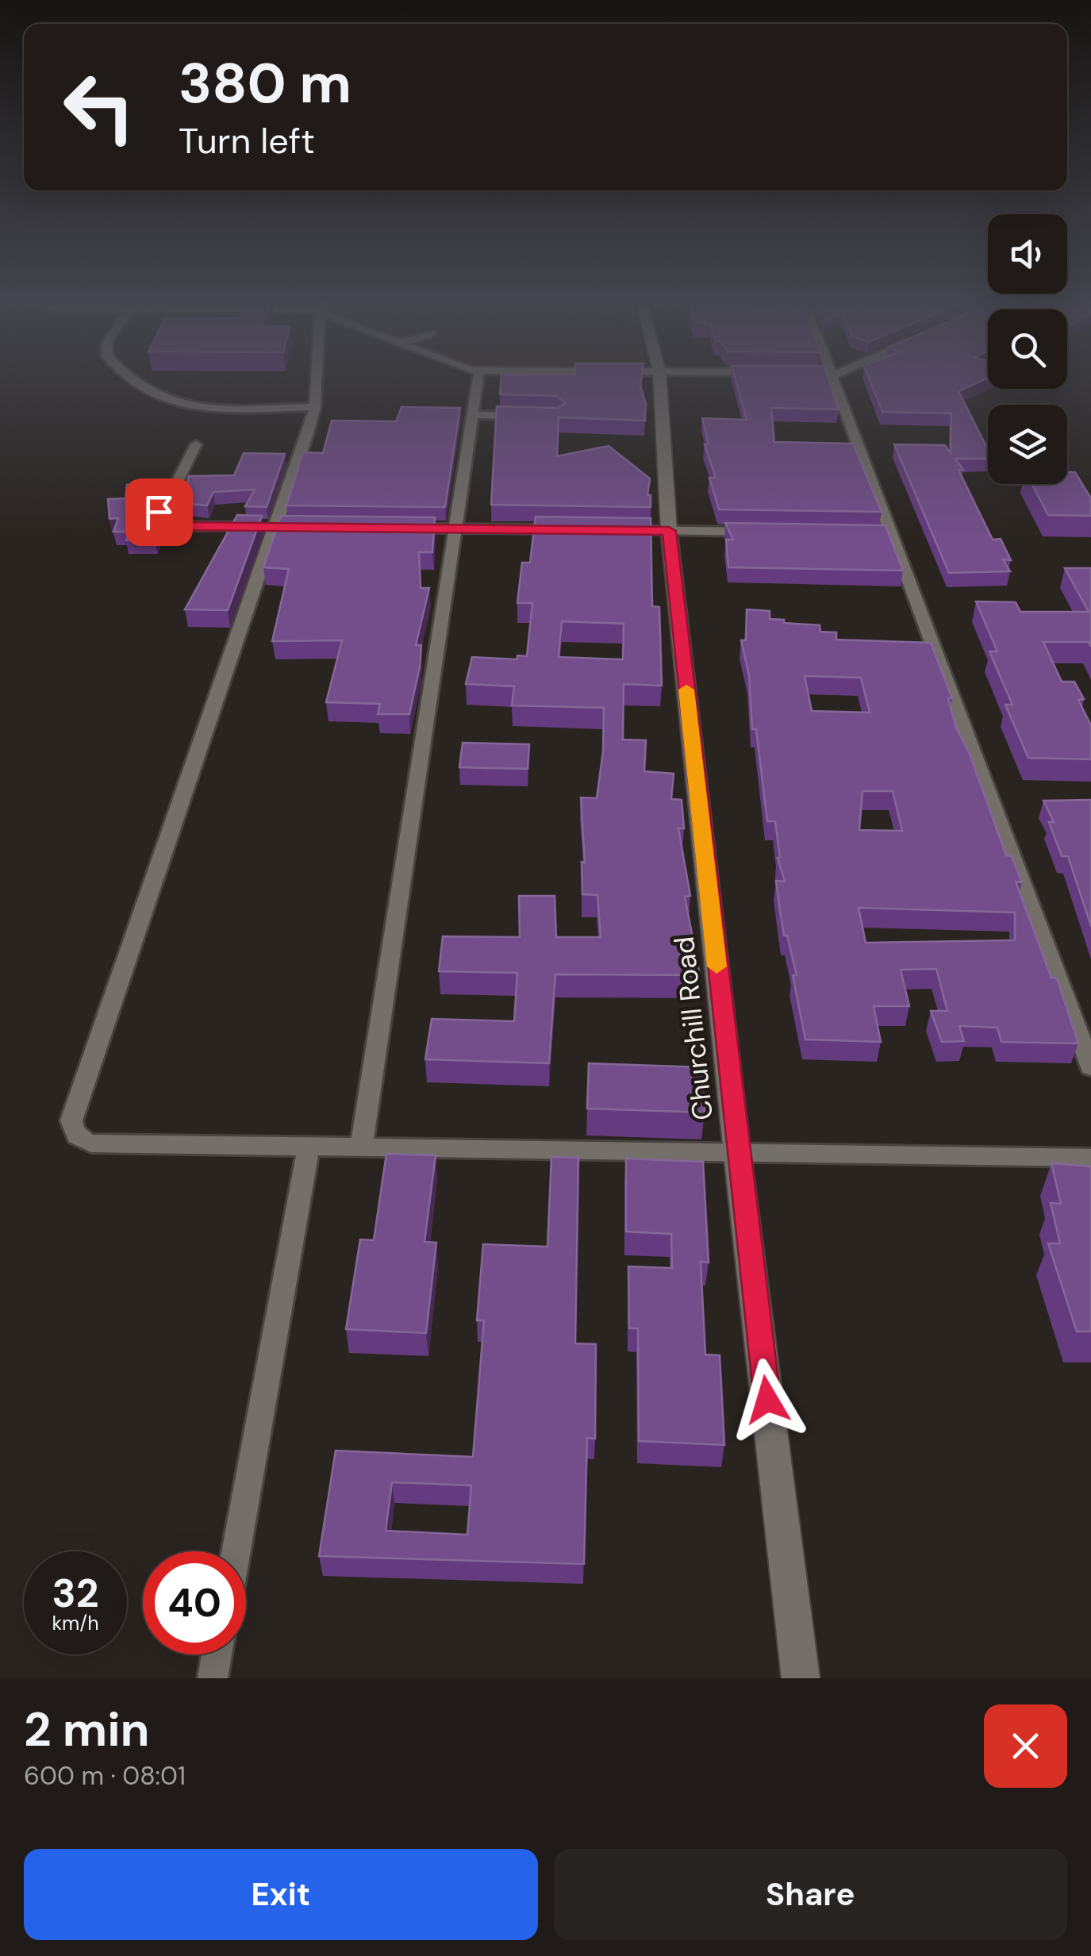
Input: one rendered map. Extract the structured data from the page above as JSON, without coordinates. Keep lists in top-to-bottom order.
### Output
{
  "streets": {
    "street": ["Churchill Road"]
  },
  "page": {
    "turn": ["380 m", "Turn left"],
    "speed": "32 km/h",
    "limit": "40",
    "heading": ["2 min", "600 m · 08:01"],
    "buttons": ["Exit", "Share"]
  }
}
